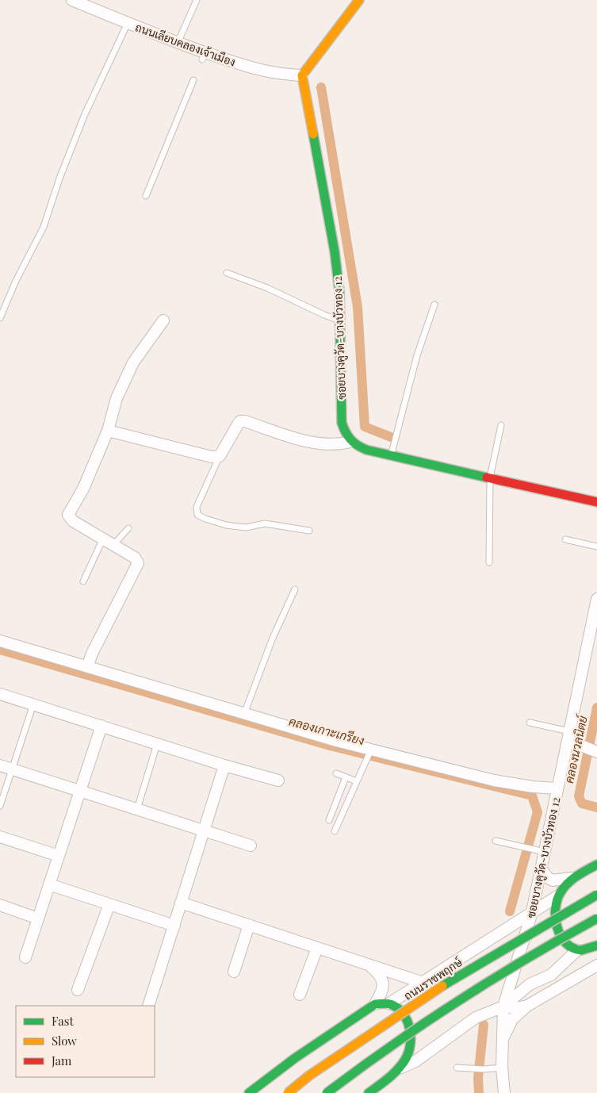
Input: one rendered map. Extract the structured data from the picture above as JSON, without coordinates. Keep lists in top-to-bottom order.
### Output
{
  "streets": {
    "main road": ["ซอยบางคูวัด-บางบัวทอง 12", "ถนนราชพฤกษ์"],
    "street": ["ถนนเลียบคลองเจ้าเมือง"]
  },
  "crossings": [
    ["ถนนเลียบคลองเจ้าเมือง", "ซอยบางคูวัด-บางบัวทอง 12"]
  ],
  "water": ["คลองเกาะเกรียง", "คลองนวลนิตย์"],
  "legend": ["Fast", "Slow", "Jam"]
}
